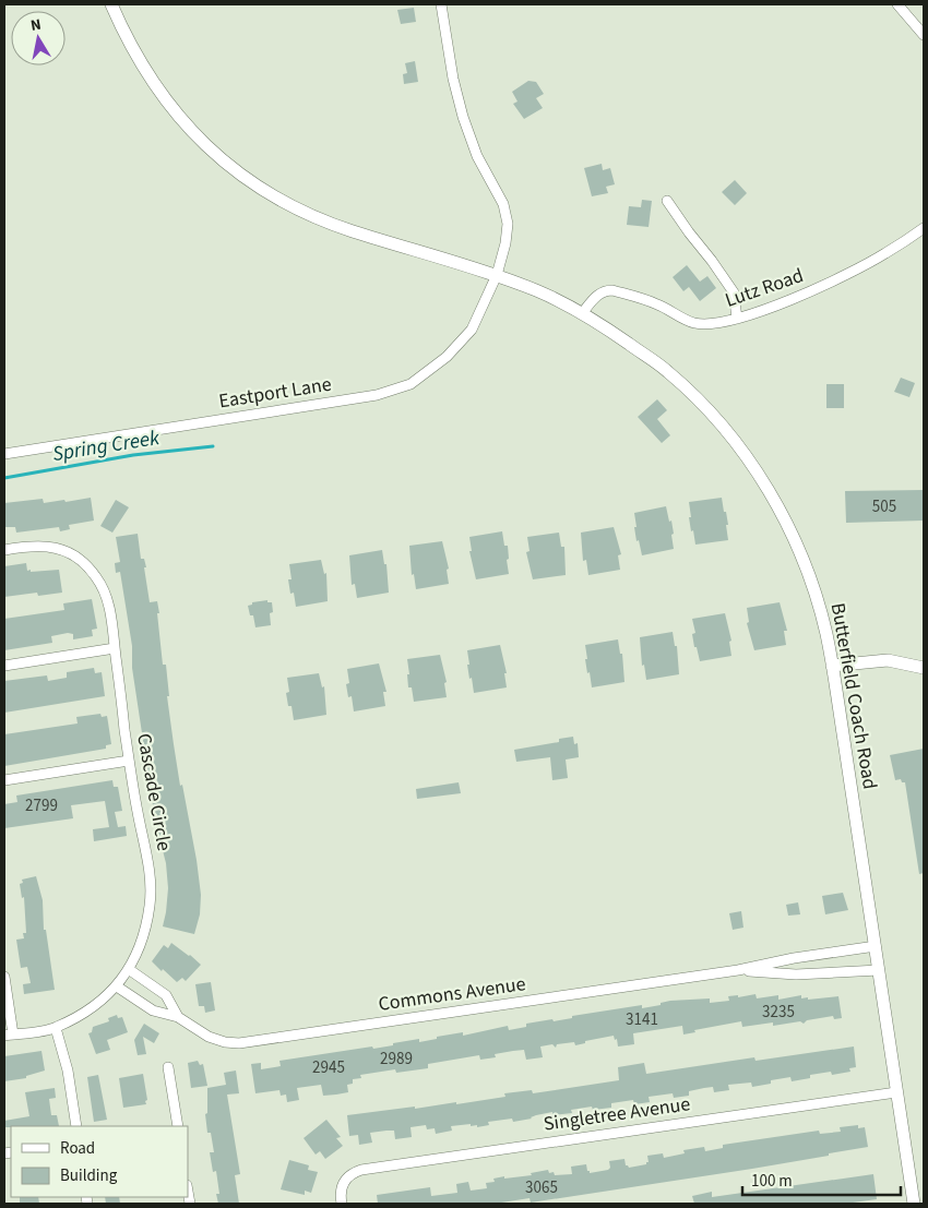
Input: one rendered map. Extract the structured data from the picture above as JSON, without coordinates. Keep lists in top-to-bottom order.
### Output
{
  "streets": {
    "main road": ["Butterfield Coach Road"],
    "street": [
      "Lutz Road",
      "Eastport Lane",
      "Cascade Circle",
      "Commons Avenue",
      "Singletree Avenue"
    ]
  },
  "crossings": [
    ["Lutz Road", "Butterfield Coach Road"],
    ["Eastport Lane", "Butterfield Coach Road"],
    ["Butterfield Coach Road", "Commons Avenue"],
    ["Butterfield Coach Road", "Singletree Avenue"],
    ["Cascade Circle", "Commons Avenue"]
  ],
  "water": ["Spring Creek"],
  "house_numbers": [
    "505",
    "2799",
    "3235",
    "3141",
    "2989",
    "2945",
    "3065"
  ],
  "legend": ["Road", "Building"],
  "scale_bar": "100 m",
  "north": "top"
}
